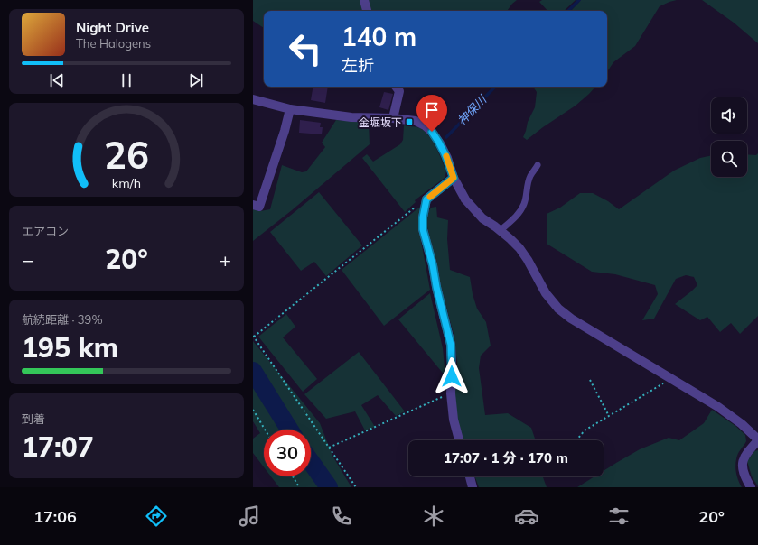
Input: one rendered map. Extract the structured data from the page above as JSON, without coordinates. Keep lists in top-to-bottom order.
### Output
{
  "water": ["神保川"],
  "places": {
    "transit": ["金堀坂下"]
  },
  "page": {
    "turn": ["140 m", "左折"],
    "song": ["Night Drive", "The Halogens"],
    "tile": [
      "エアコン",
      ["航続距離 · 39%", "195 km"],
      ["到着", "17:07"]
    ],
    "heat": ["−", "20°", "+"],
    "limit": "30",
    "trip": "17:07 · 1 分 · 170 m",
    "tabs": ["17:06", "20°"],
    "gauge": ["26", "km/h"]
  }
}
